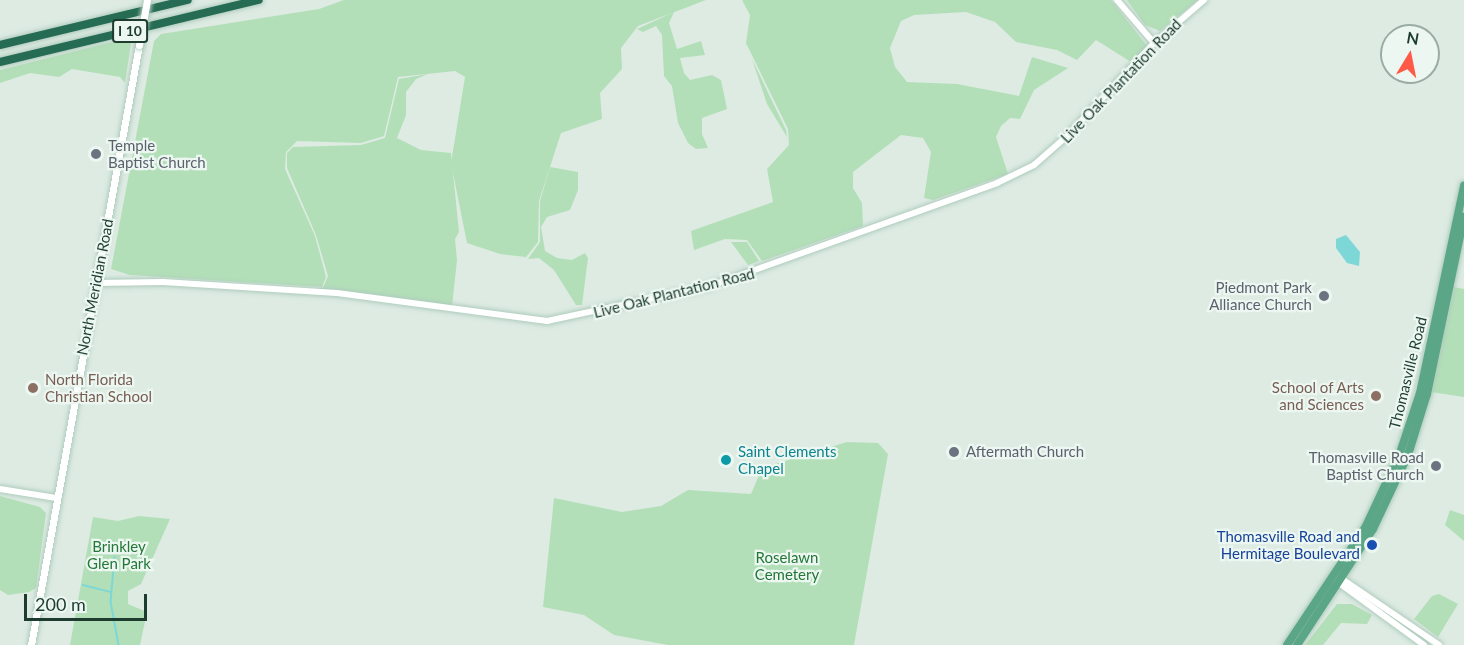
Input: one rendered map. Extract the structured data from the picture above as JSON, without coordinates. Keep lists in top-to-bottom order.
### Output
{
  "streets": {
    "highway": ["I 10"],
    "main road": ["North Meridian Road", "Thomasville Road"],
    "street": ["Live Oak Plantation Road"]
  },
  "crossings": [
    ["Live Oak Plantation Road", "North Meridian Road"]
  ],
  "parks": ["Brinkley Glen Park", "Roselawn Cemetery"],
  "places": [
    "Temple Baptist Church",
    "Piedmont Park Alliance Church",
    "North Florida Christian School",
    "School of Arts and Sciences",
    "Aftermath Church",
    "Saint Clements Chapel",
    "Thomasville Road Baptist Church",
    "Thomasville Road and Hermitage Boulevard"
  ],
  "scale_bar": "200 m",
  "north": "top"
}
